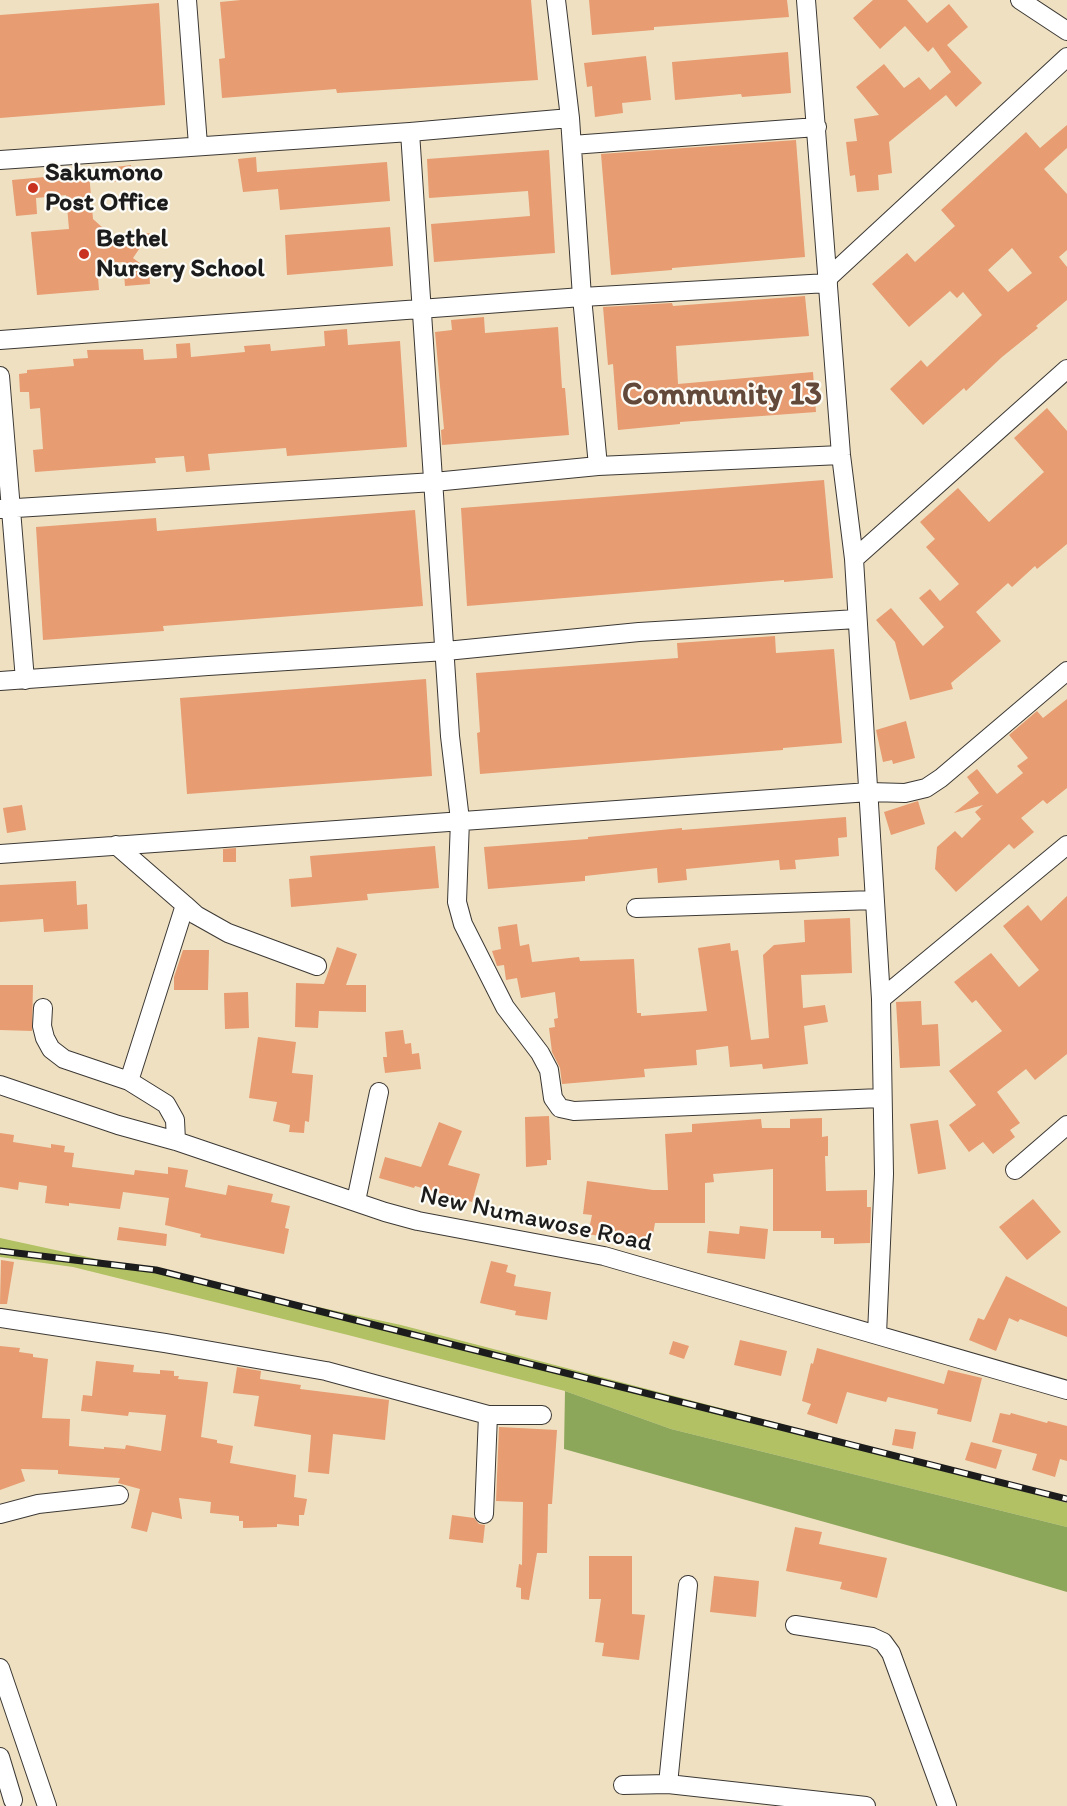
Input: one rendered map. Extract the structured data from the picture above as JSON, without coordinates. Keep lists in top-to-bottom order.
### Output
{
  "streets": {
    "street": ["New Numawose Road"]
  },
  "districts": ["Community 13"],
  "places": ["Sakumono Post Office", "Bethel Nursery School"]
}
